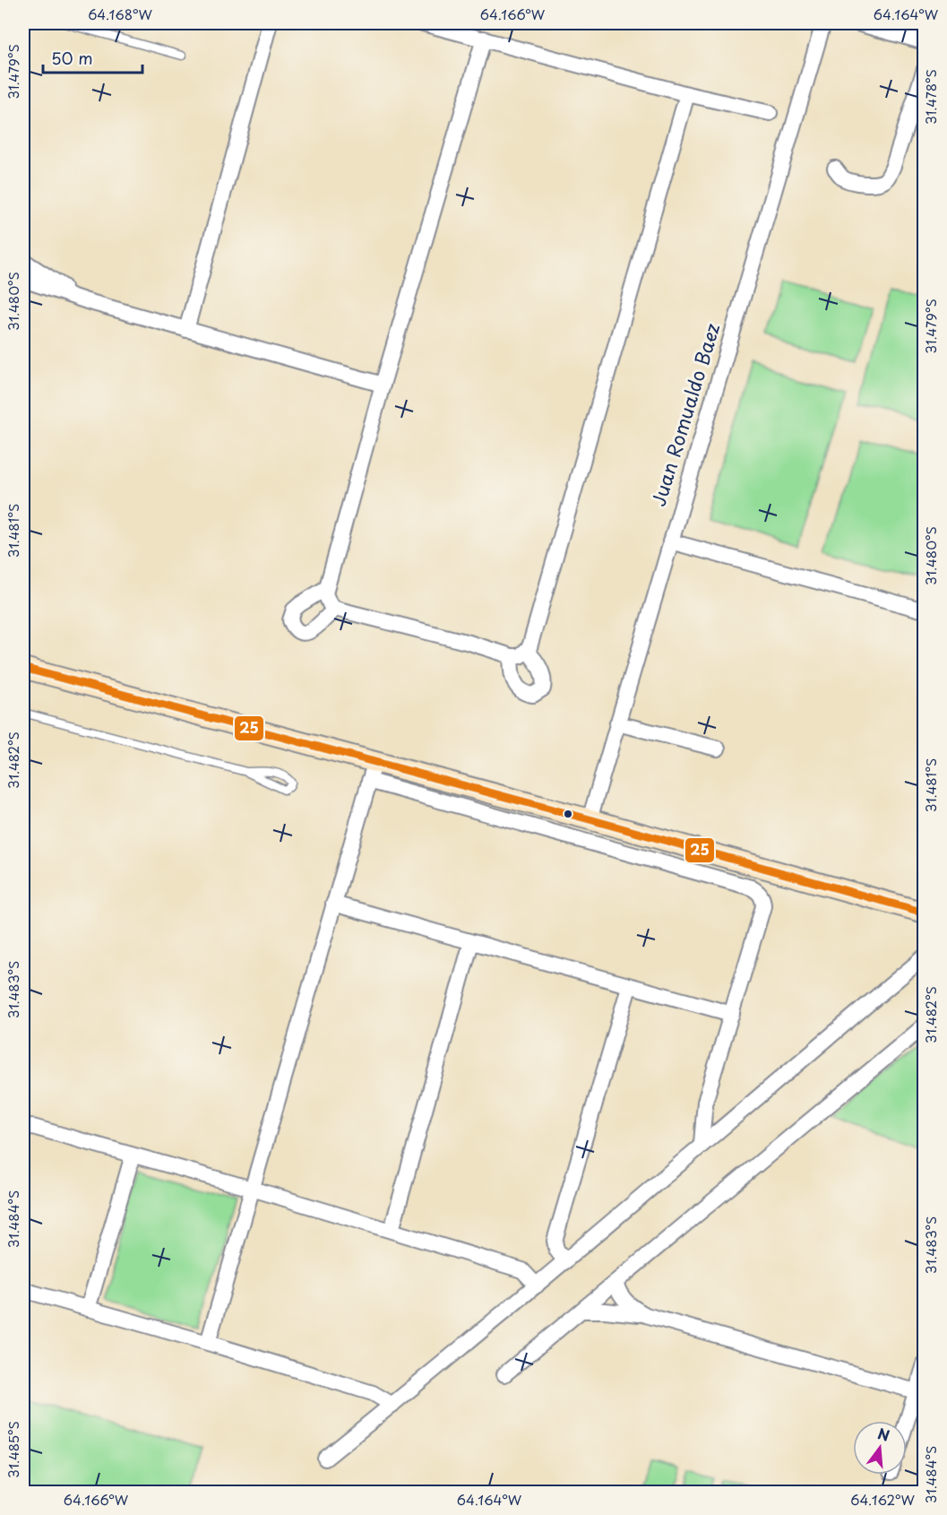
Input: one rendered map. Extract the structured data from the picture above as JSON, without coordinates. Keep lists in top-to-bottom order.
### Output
{
  "streets": {
    "street": ["Juan Romualdo Baez"]
  },
  "lines": ["transit line 25"],
  "scale_bar": "50 m",
  "north": "top",
  "coordinates": [
    "64.168°W",
    "64.166°W",
    "64.164°W",
    "31.479°S",
    "31.478°S",
    "31.480°S",
    "31.481°S",
    "31.482°S",
    "31.483°S",
    "31.484°S",
    "31.485°S",
    "64.162°W"
  ]
}
